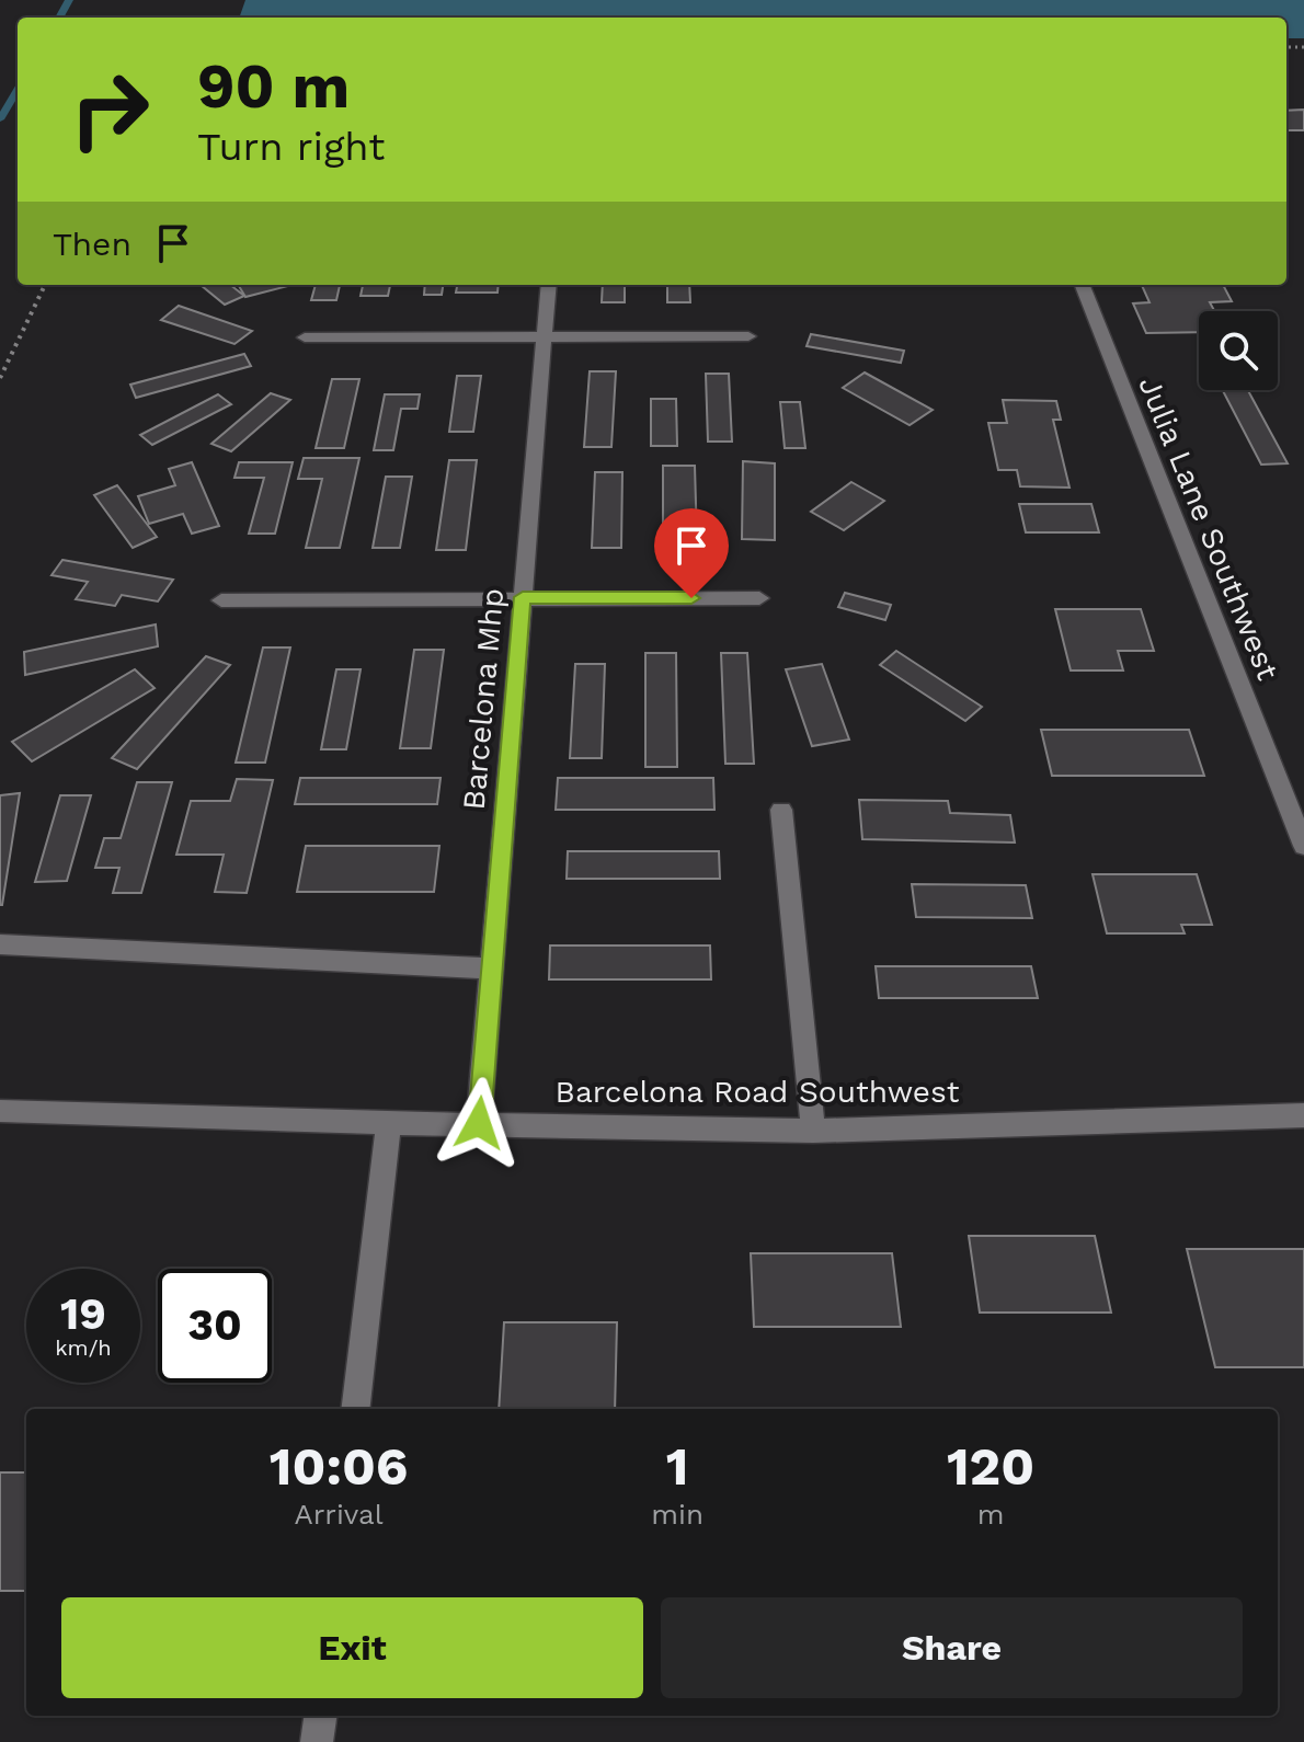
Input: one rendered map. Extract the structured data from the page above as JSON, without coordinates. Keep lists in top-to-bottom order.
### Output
{
  "streets": {
    "street": ["Julia Lane Southwest", "Barcelona Mhp", "Barcelona Road Southwest"]
  },
  "crossings": [
    ["Barcelona Mhp", "Barcelona Road Southwest"]
  ],
  "page": {
    "turn": ["90 m", "Turn right"],
    "then": "Then",
    "speed": "19 km/h",
    "limit": "30",
    "eta": [
      "10:06",
      "Arrival",
      "1",
      "min",
      "120",
      "m"
    ],
    "buttons": ["Exit", "Share"]
  }
}
